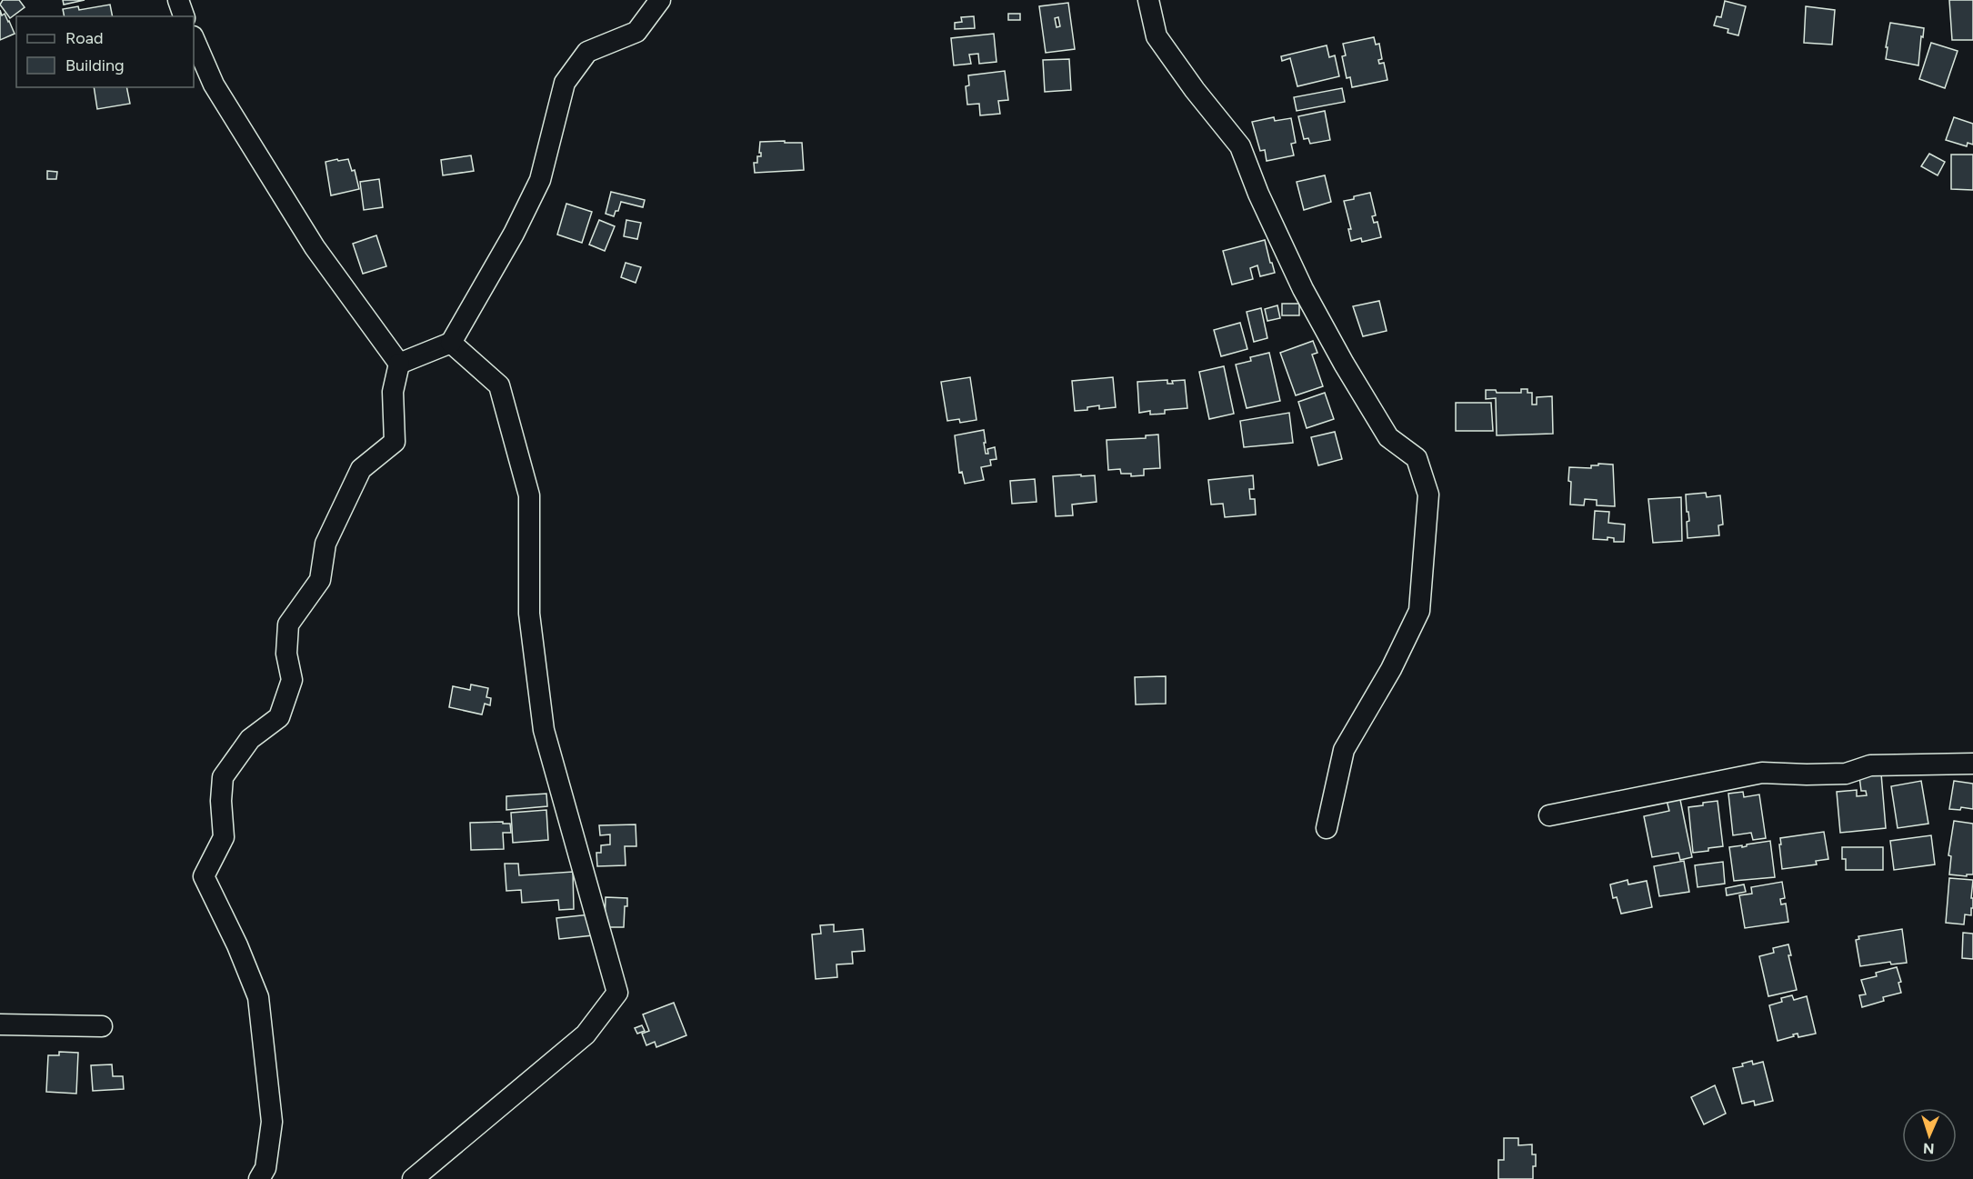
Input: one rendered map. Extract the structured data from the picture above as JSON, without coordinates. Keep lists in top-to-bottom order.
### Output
{
  "legend": ["Road", "Building"],
  "north": "bottom"
}
